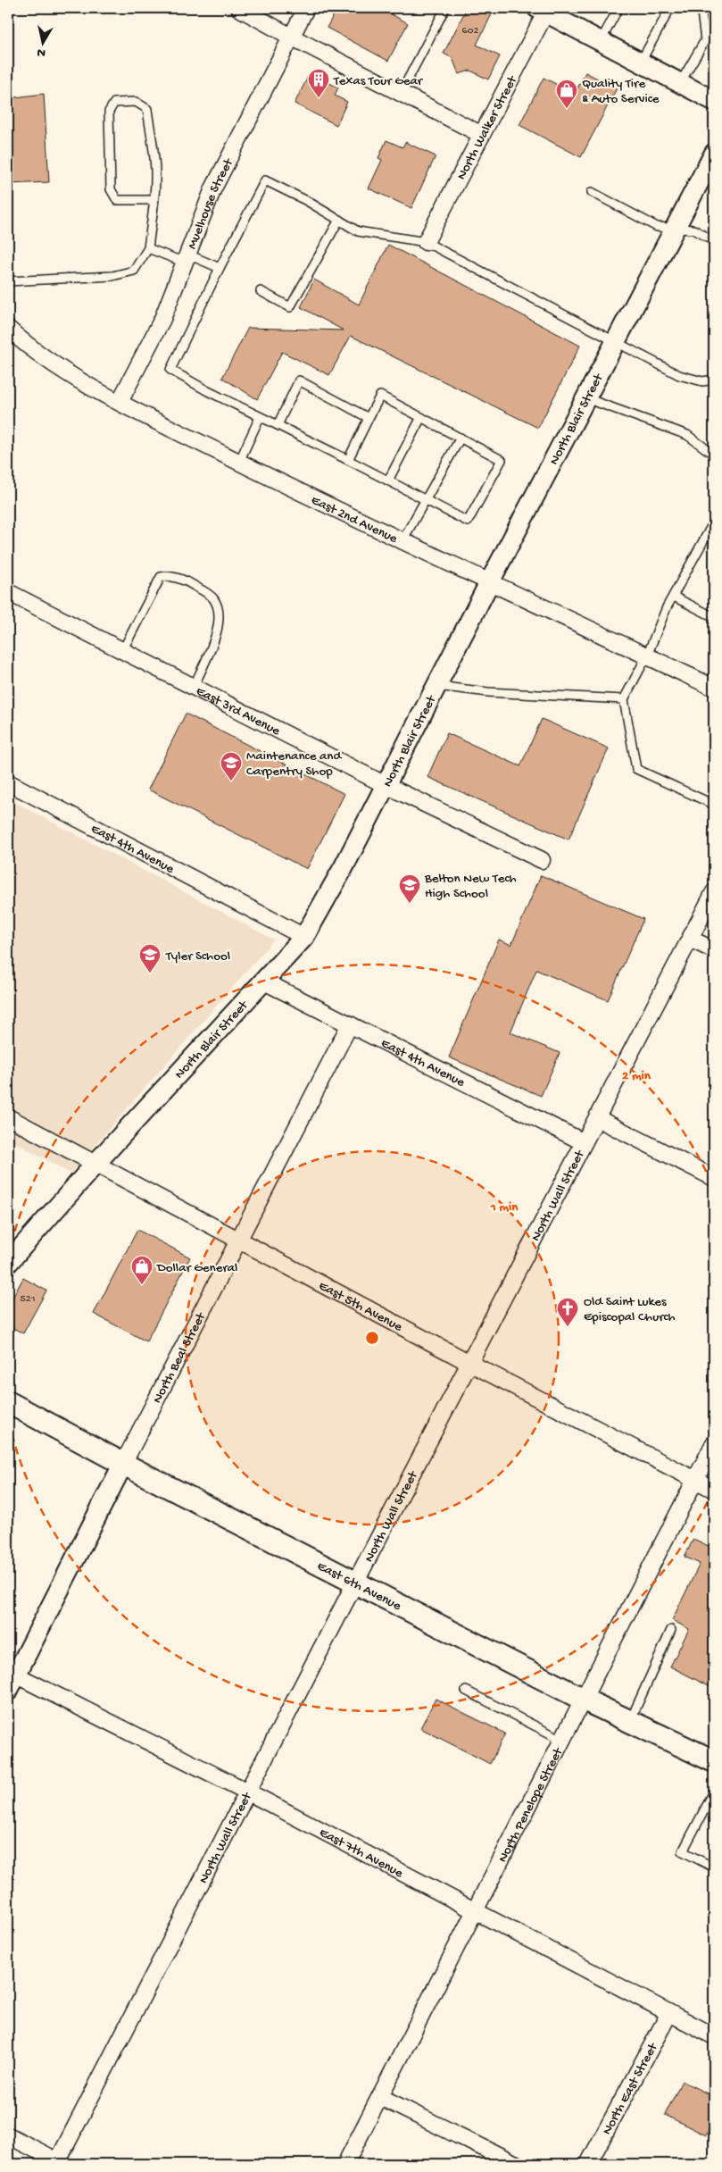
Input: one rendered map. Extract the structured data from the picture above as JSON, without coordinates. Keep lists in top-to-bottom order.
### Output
{
  "streets": {
    "main road": ["East 6th Avenue"],
    "street": [
      "North Walker Street",
      "Muelhouse Street",
      "North Blair Street",
      "East 2nd Avenue",
      "East 3rd Avenue",
      "East 4th Avenue",
      "North Wall Street",
      "East 5th Avenue",
      "North Beal Street",
      "North Penelope Street",
      "East 7th Avenue",
      "North East Street"
    ]
  },
  "crossings": [
    ["Muelhouse Street", "East 2nd Avenue"],
    ["North Blair Street", "East 2nd Avenue"],
    ["North Blair Street", "East 3rd Avenue"],
    ["North Blair Street", "East 4th Avenue"],
    ["North Blair Street", "East 5th Avenue"],
    ["East 4th Avenue", "North Wall Street"],
    ["East 4th Avenue", "North Beal Street"],
    ["North Wall Street", "East 5th Avenue"],
    ["North Wall Street", "East 6th Avenue"],
    ["North Wall Street", "East 7th Avenue"],
    ["East 5th Avenue", "North Beal Street"],
    ["East 5th Avenue", "North Penelope Street"],
    ["North Beal Street", "East 6th Avenue"],
    ["North Beal Street", "East 7th Avenue"],
    ["East 6th Avenue", "North Penelope Street"],
    ["North Penelope Street", "East 7th Avenue"],
    ["East 7th Avenue", "North East Street"]
  ],
  "places": {
    "building": ["Texas Tour Gear"],
    "shop": ["Quality Tire & Auto Service", "Dollar General"],
    "school or university": ["Maintenance and Carpentry Shop", "Belton New Tech High School", "Tyler School"],
    "church": ["Old Saint Lukes Episcopal Church"]
  },
  "house_numbers": ["602", "521"],
  "north": "bottom",
  "rings": ["2 min", "1 min"]
}
